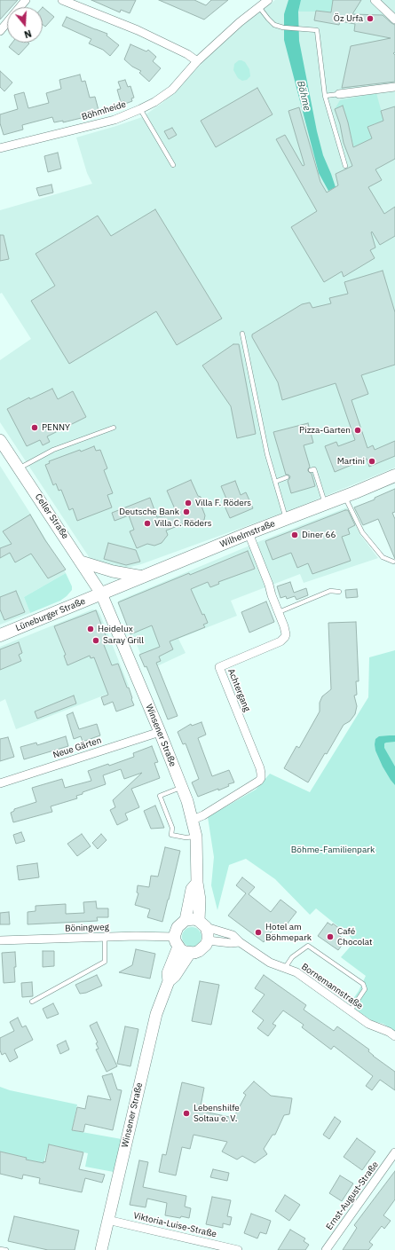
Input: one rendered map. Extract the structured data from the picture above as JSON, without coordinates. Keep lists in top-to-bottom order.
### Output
{
  "streets": {
    "main road": [
      "Celler Straße",
      "Wilhelmstraße",
      "Lüneburger Straße",
      "Winsener Straße"
    ],
    "street": [
      "Böhmheide",
      "Achtergang",
      "Neue Gärten",
      "Böningweg",
      "Bornemannstraße",
      "Ernst-August-Straße",
      "Viktoria-Luise-Straße"
    ]
  },
  "crossings": [
    ["Celler Straße", "Wilhelmstraße"],
    ["Celler Straße", "Lüneburger Straße"],
    ["Celler Straße", "Winsener Straße"],
    ["Wilhelmstraße", "Lüneburger Straße"],
    ["Wilhelmstraße", "Achtergang"],
    ["Wilhelmstraße", "Winsener Straße"],
    ["Lüneburger Straße", "Winsener Straße"],
    ["Achtergang", "Winsener Straße"],
    ["Winsener Straße", "Neue Gärten"],
    ["Winsener Straße", "Böningweg"],
    ["Winsener Straße", "Bornemannstraße"],
    ["Winsener Straße", "Viktoria-Luise-Straße"],
    ["Böningweg", "Bornemannstraße"]
  ],
  "water": ["Böhme"],
  "parks": ["Böhme-Familienpark"],
  "places": [
    "Öz Urfa",
    "PENNY",
    "Pizza-Garten",
    "Martini",
    "Villa F. Röders",
    "Deutsche Bank",
    "Villa C. Röders",
    "Diner 66",
    "Heidelux",
    "Saray Grill",
    "Hotel am Böhmepark",
    "Café Chocolat",
    "Lebenshilfe Soltau e. V."
  ],
  "north": "bottom"
}
